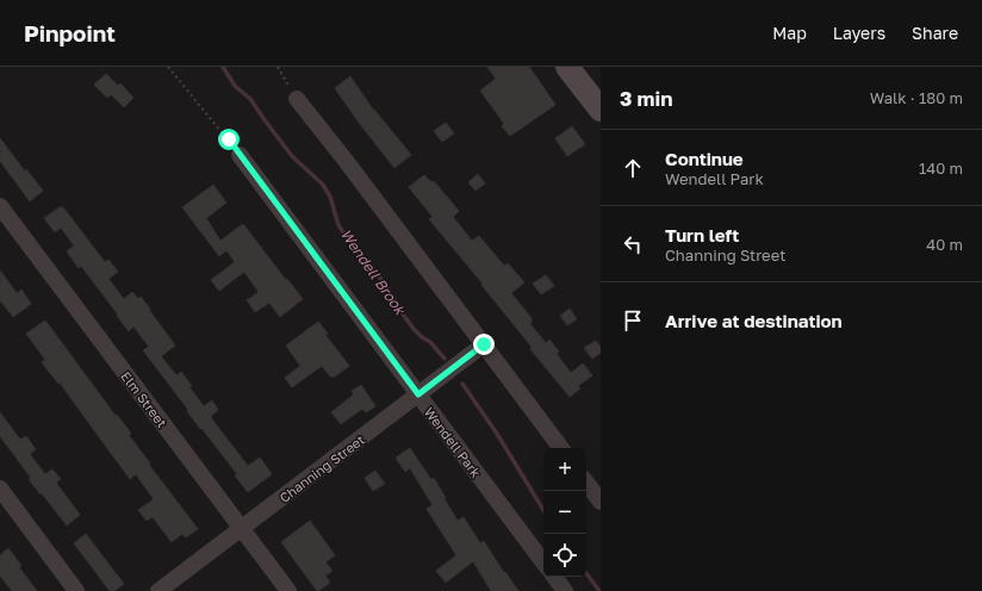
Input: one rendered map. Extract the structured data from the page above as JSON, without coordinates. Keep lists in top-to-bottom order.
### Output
{
  "streets": {
    "street": ["Elm Street", "Wendell Park", "Channing Street"]
  },
  "crossings": [
    ["Elm Street", "Channing Street"],
    ["Wendell Park", "Channing Street"]
  ],
  "water": ["Wendell Brook"],
  "page": {
    "header": "Pinpoint",
    "nav": ["Map", "Layers", "Share"],
    "heading": ["3 min", "Walk · 180 m"],
    "list": [
      ["Continue", "Wendell Park", "140 m"],
      ["Turn left", "Channing Street", "40 m"],
      "Arrive at destination"
    ],
    "map_buttons": ["+", "−"]
  }
}
